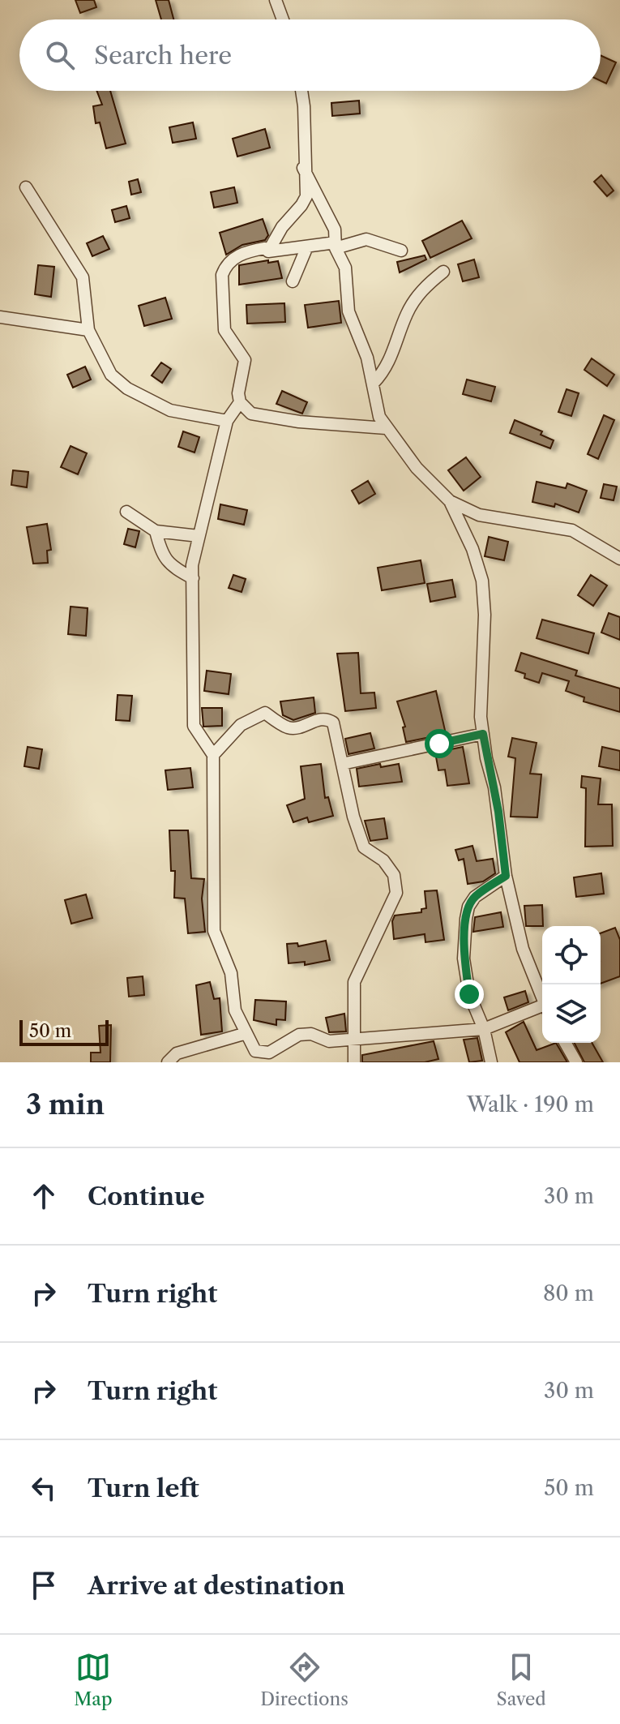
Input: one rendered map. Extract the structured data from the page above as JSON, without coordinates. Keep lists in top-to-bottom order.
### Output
{
  "scale_bar": "50 m",
  "page": {
    "search": "Search here",
    "scale": "50 m",
    "heading": ["3 min", "Walk · 190 m"],
    "list": [
      ["Continue", "30 m"],
      ["Turn right", "80 m"],
      ["Turn right", "30 m"],
      ["Turn left", "50 m"],
      "Arrive at destination"
    ],
    "nav": ["Map", "Directions", "Saved"]
  }
}
